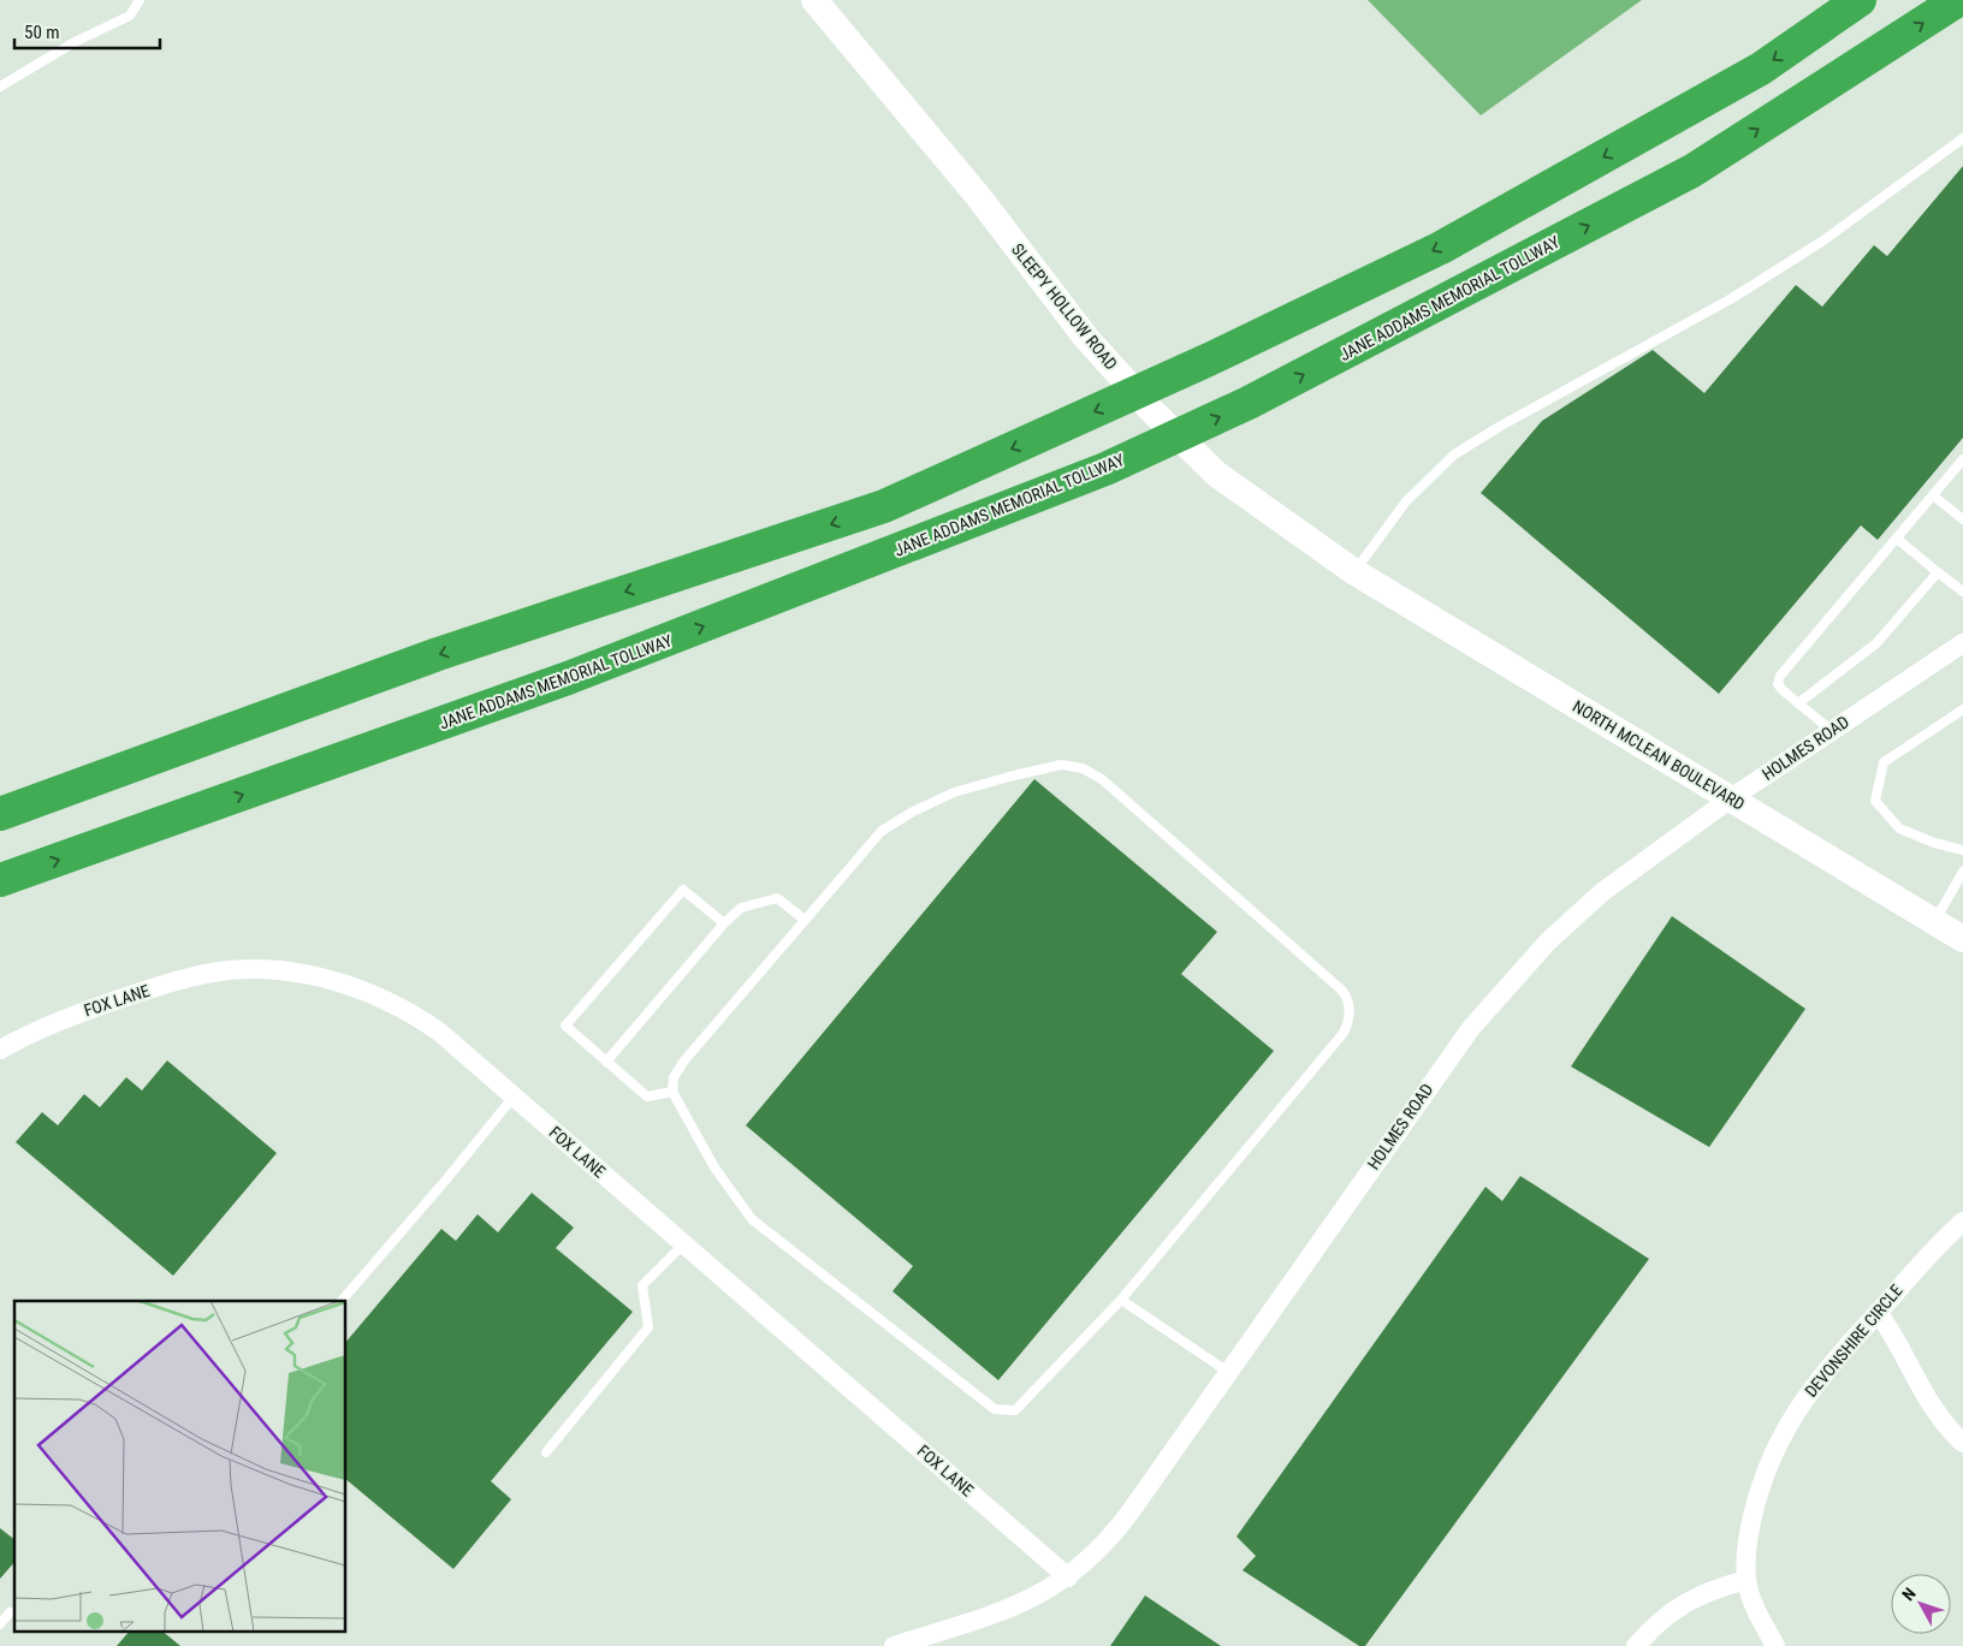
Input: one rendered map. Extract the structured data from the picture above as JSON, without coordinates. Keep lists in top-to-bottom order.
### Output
{
  "streets": {
    "highway": ["JANE ADDAMS MEMORIAL TOLLWAY"],
    "street": [
      "SLEEPY HOLLOW ROAD",
      "HOLMES ROAD",
      "NORTH MCLEAN BOULEVARD",
      "FOX LANE",
      "DEVONSHIRE CIRCLE"
    ]
  },
  "crossings": [
    ["SLEEPY HOLLOW ROAD", "NORTH MCLEAN BOULEVARD"],
    ["HOLMES ROAD", "NORTH MCLEAN BOULEVARD"],
    ["HOLMES ROAD", "FOX LANE"]
  ],
  "scale_bar": "50 m",
  "north": "top left"
}
